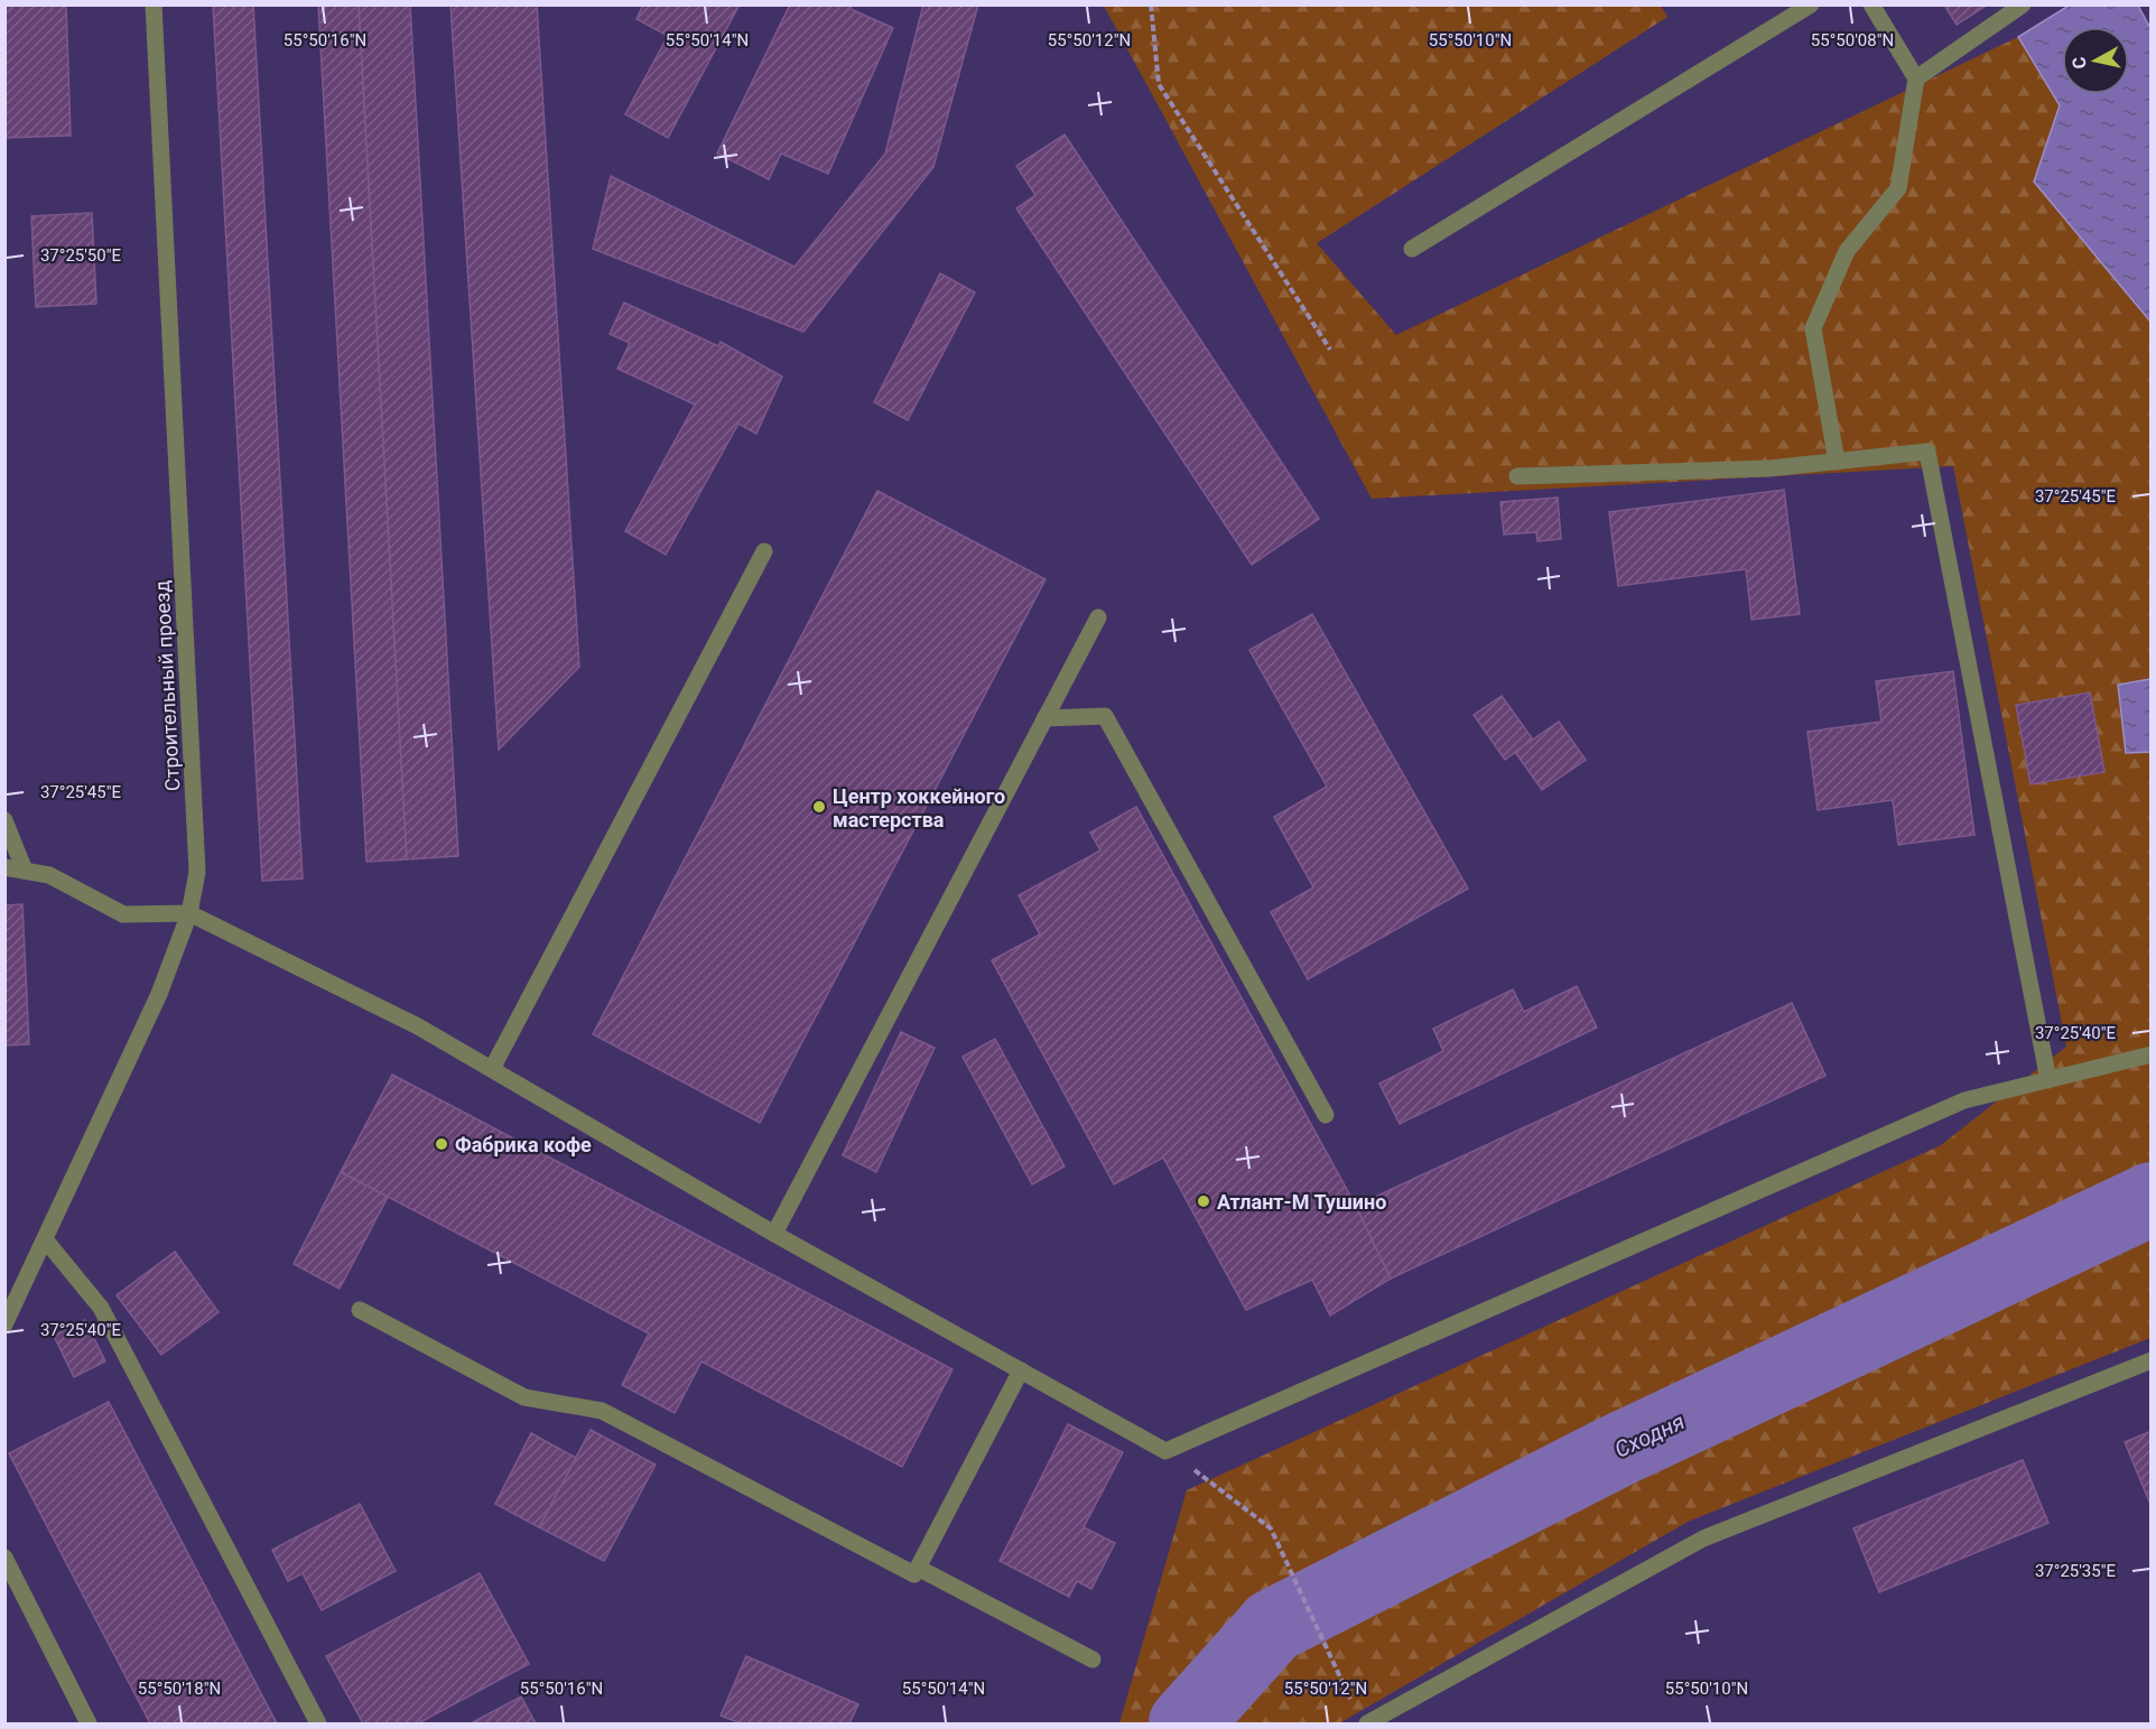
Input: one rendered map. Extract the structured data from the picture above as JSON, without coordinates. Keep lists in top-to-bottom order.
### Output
{
  "streets": {
    "street": ["Строительный проезд"]
  },
  "water": ["Сходня"],
  "places": ["Центр хоккейного мастерства", "Фабрика кофе", "Атлант-М Тушино"],
  "north": "left",
  "coordinates": [
    "55°50'16\"N",
    "55°50'14\"N",
    "55°50'12\"N",
    "55°50'10\"N",
    "55°50'08\"N",
    "37°25'50\"E",
    "37°25'45\"E",
    "37°25'40\"E",
    "37°25'35\"E",
    "55°50'18\"N"
  ]
}
